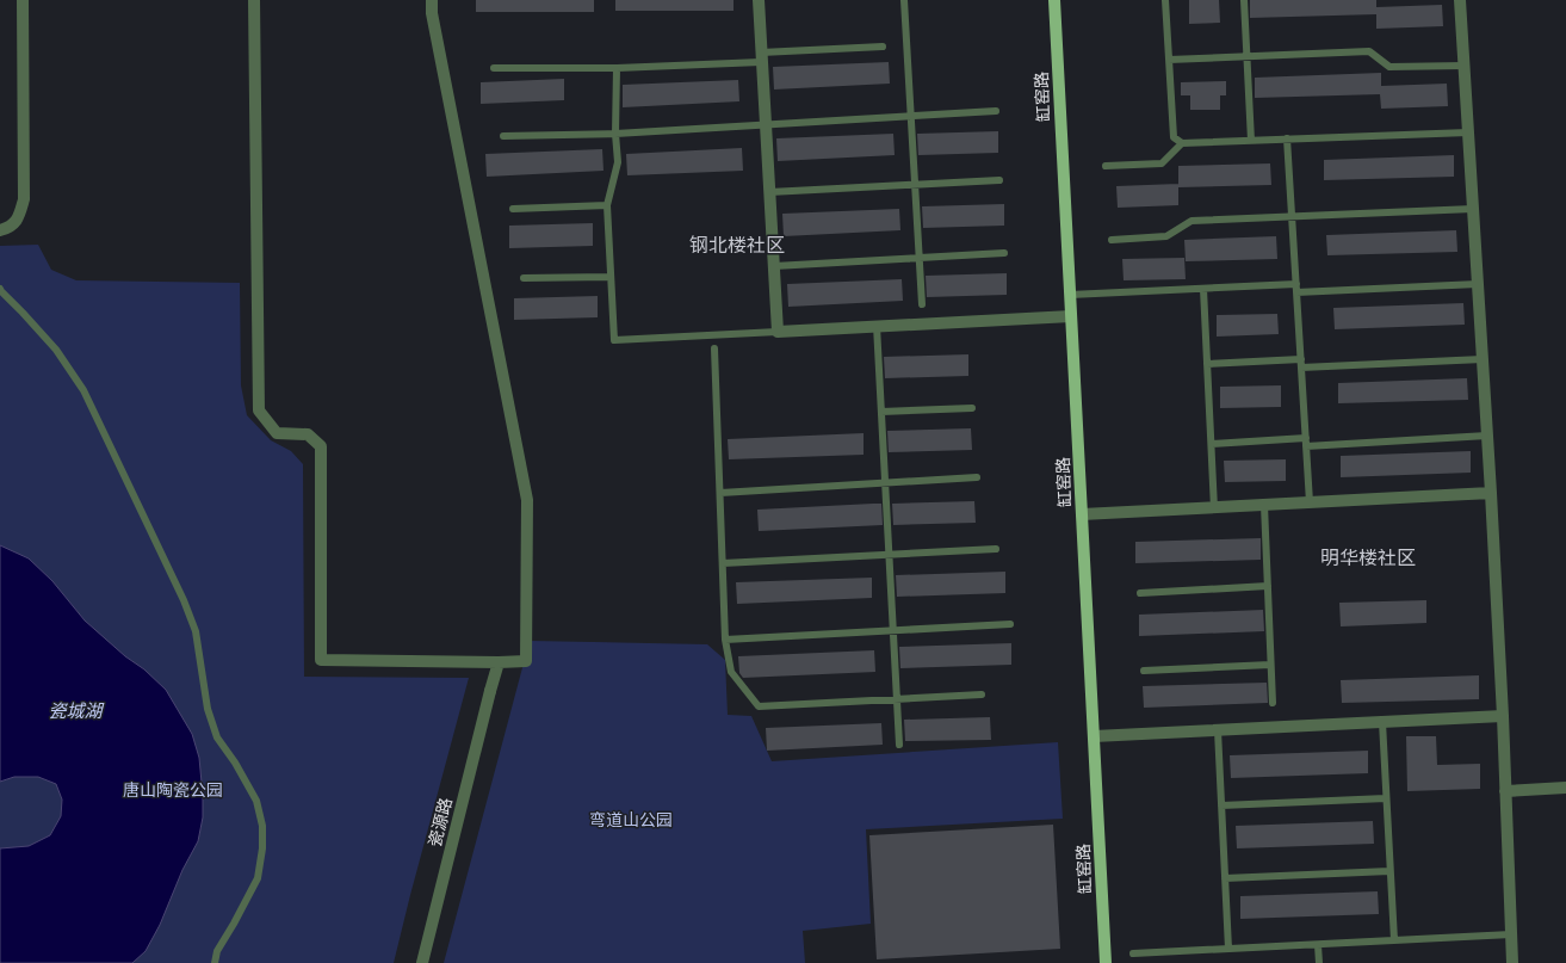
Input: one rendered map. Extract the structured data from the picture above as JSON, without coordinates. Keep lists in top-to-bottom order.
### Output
{
  "streets": {
    "main road": ["缸窑路"],
    "street": ["瓷源路"]
  },
  "districts": ["钢北楼社区", "明华楼社区"],
  "water": ["瓷城湖"],
  "parks": ["唐山陶瓷公园", "弯道山公园"]
}
